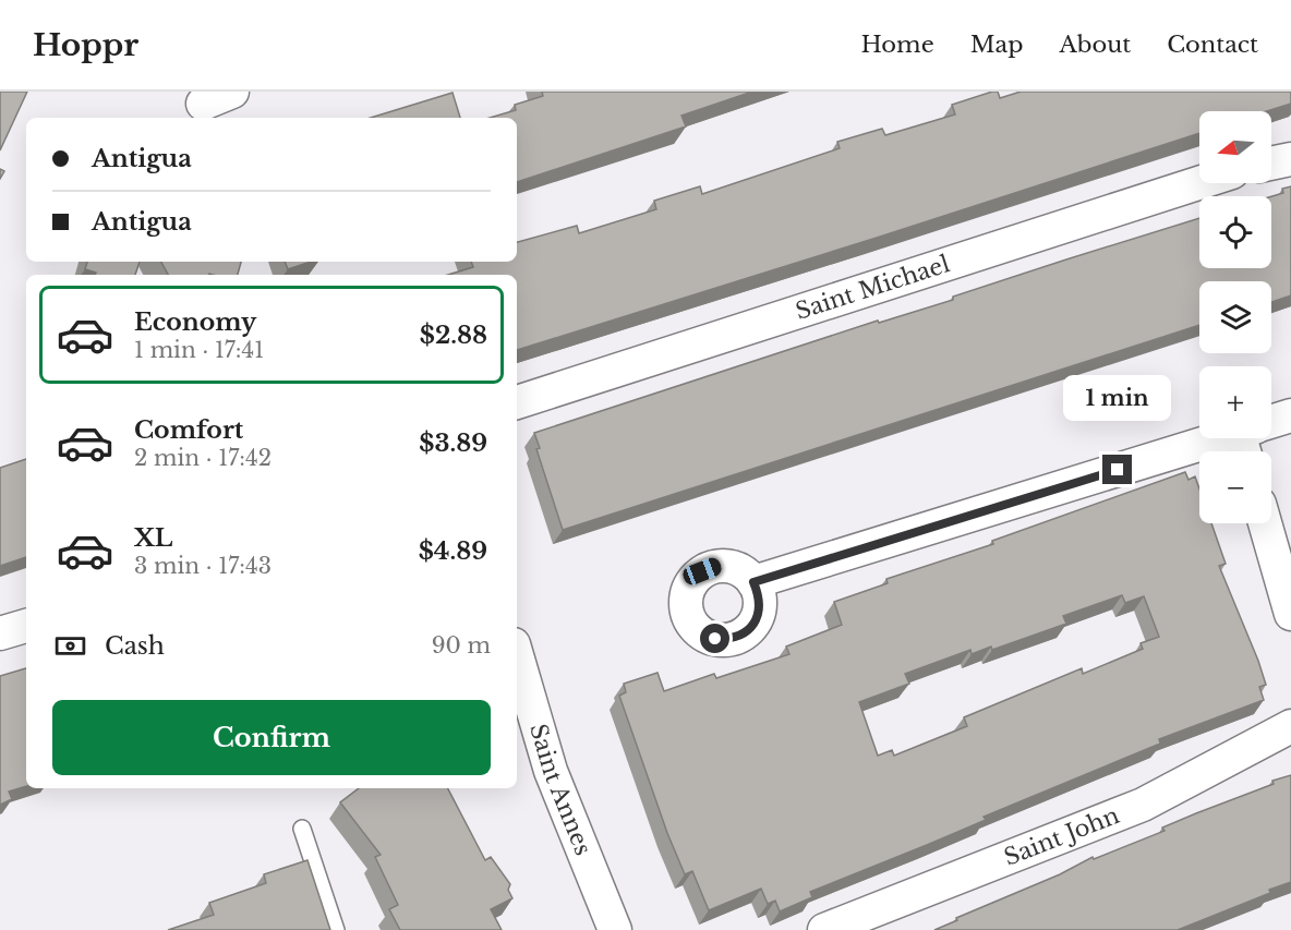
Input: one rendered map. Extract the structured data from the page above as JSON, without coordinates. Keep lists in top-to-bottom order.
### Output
{
  "streets": {
    "street": ["Saint Michael", "Saint Annes", "Saint John"]
  },
  "north": "left",
  "page": {
    "header": "Hoppr",
    "nav": [
      "Home",
      "Map",
      "About",
      "Contact"
    ],
    "map_buttons": ["+", "−"],
    "banner": ["Antigua", "Antigua"],
    "list": [
      {
        "name": "Economy",
        "note": "1 min · 17:41",
        "value": "$2.88"
      },
      {
        "name": "Comfort",
        "note": "2 min · 17:42",
        "value": "$3.89"
      },
      {
        "name": "XL",
        "note": "3 min · 17:43",
        "value": "$4.89"
      }
    ],
    "bubble": "1 min",
    "pay": ["Cash", "90 m"],
    "buttons": "Confirm"
  }
}
